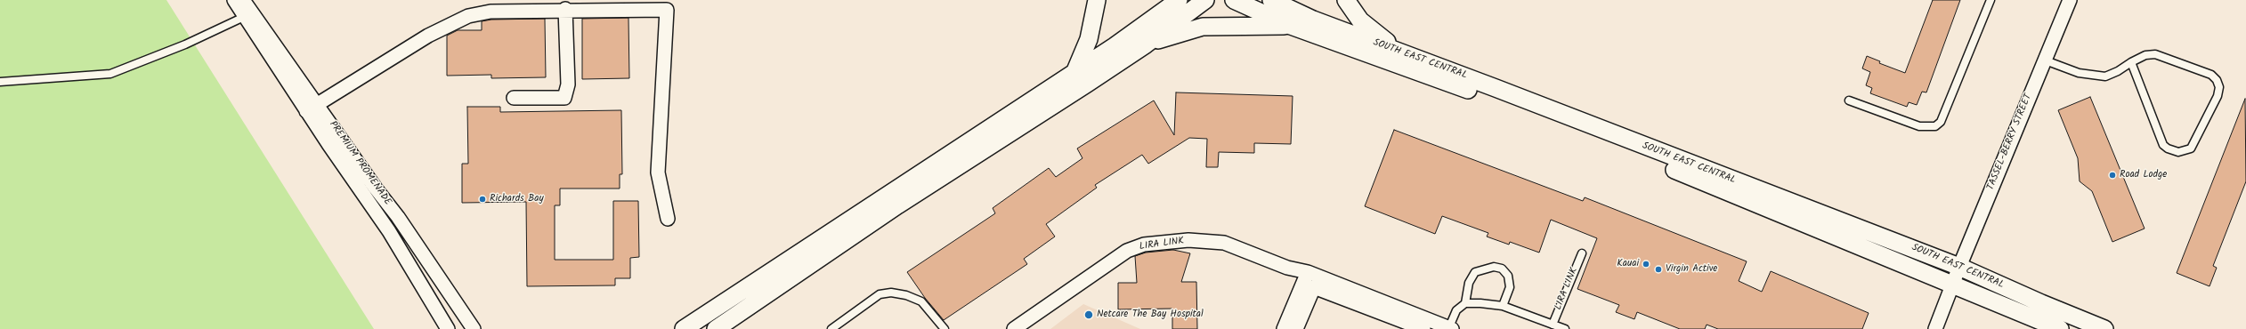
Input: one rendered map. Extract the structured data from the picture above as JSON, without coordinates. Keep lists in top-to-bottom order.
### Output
{
  "streets": {
    "street": [
      "SOUTH EAST CENTRAL",
      "TASSEL-BERRY STREET",
      "PREMIUM PROMENADE",
      "LIRA LINK"
    ]
  },
  "crossings": [
    ["SOUTH EAST CENTRAL", "TASSEL-BERRY STREET"]
  ],
  "places": [
    "Road Lodge",
    "Richards Bay",
    "Kauai",
    "Virgin Active",
    "Netcare The Bay Hospital"
  ]
}
